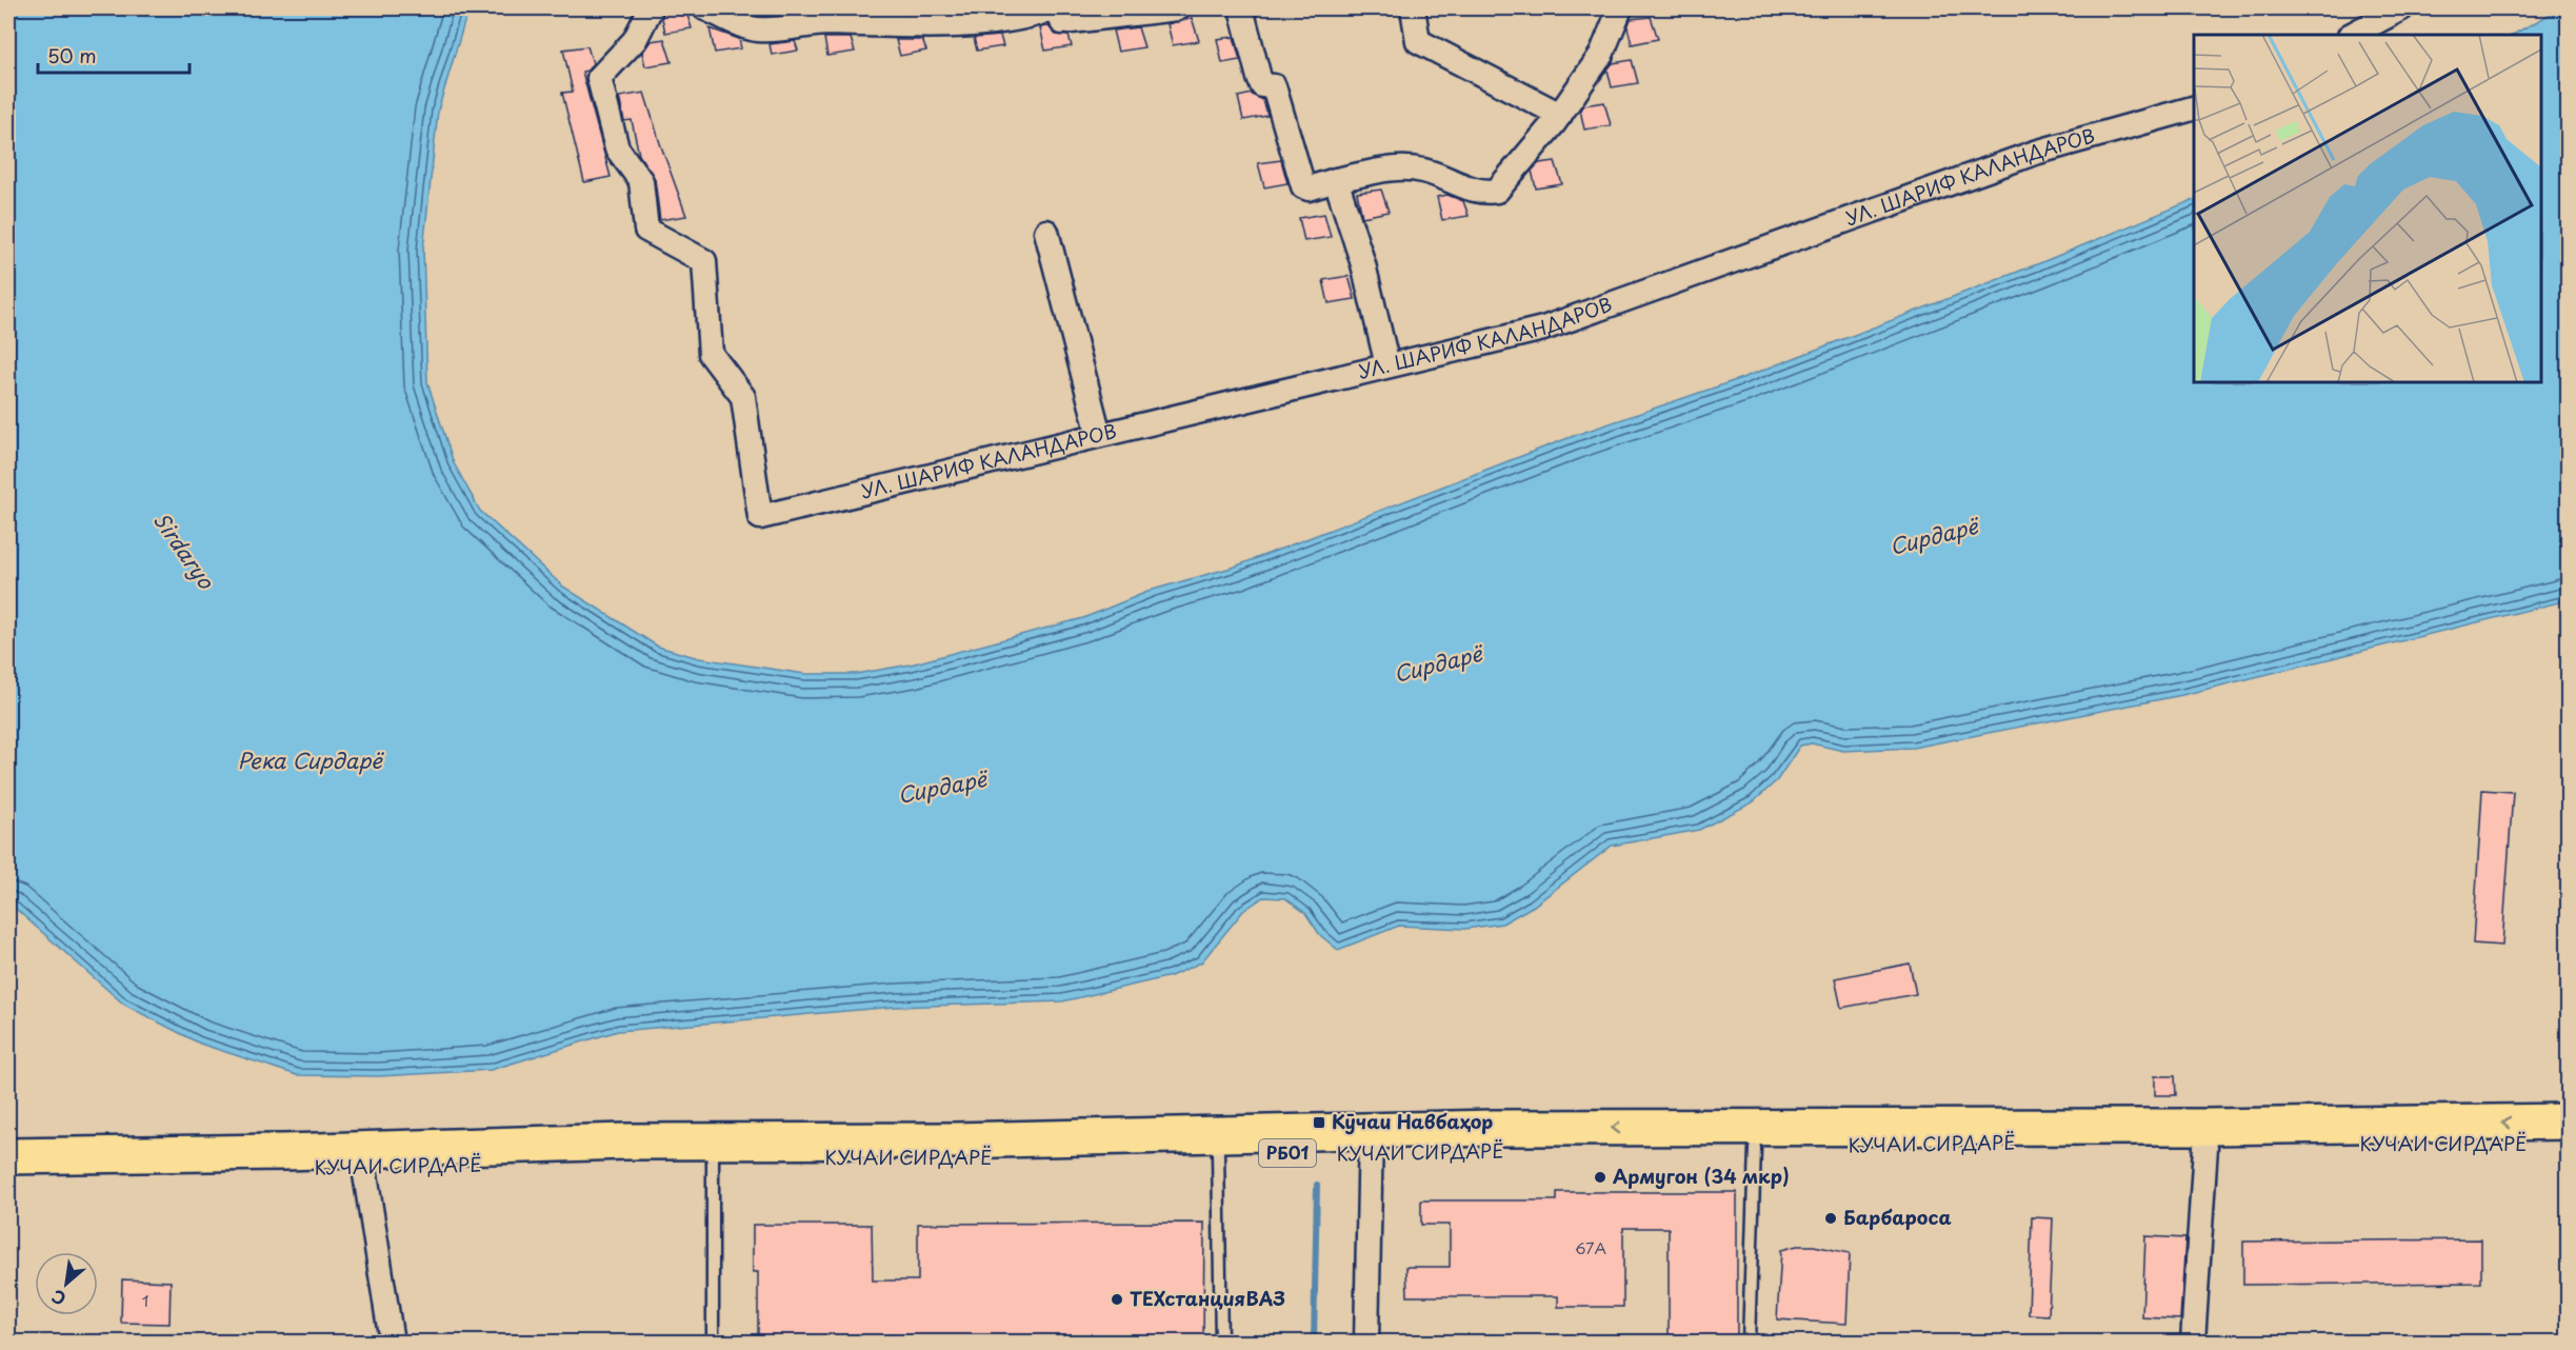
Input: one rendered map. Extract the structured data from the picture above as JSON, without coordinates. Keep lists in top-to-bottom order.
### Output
{
  "streets": {
    "highway": ["КУЧАИ СИРДАРЁ", "РБ01"],
    "street": ["УЛ. ШАРИФ КАЛАНДАРОВ"]
  },
  "crossings": [
    ["КУЧАИ СИРДАРЁ", "РБ01"]
  ],
  "water": ["Сирдарё", "Sirdaryo", "Река Сирдарё"],
  "places": {
    "transit": ["Кӯчаи Навбаҳор"],
    "other": ["Армугон (34 мкр)", "Барбароса", "ТЕХстанцияВАЗ"]
  },
  "house_numbers": ["67А", "1"],
  "scale_bar": "50 m",
  "north": "bottom left"
}
